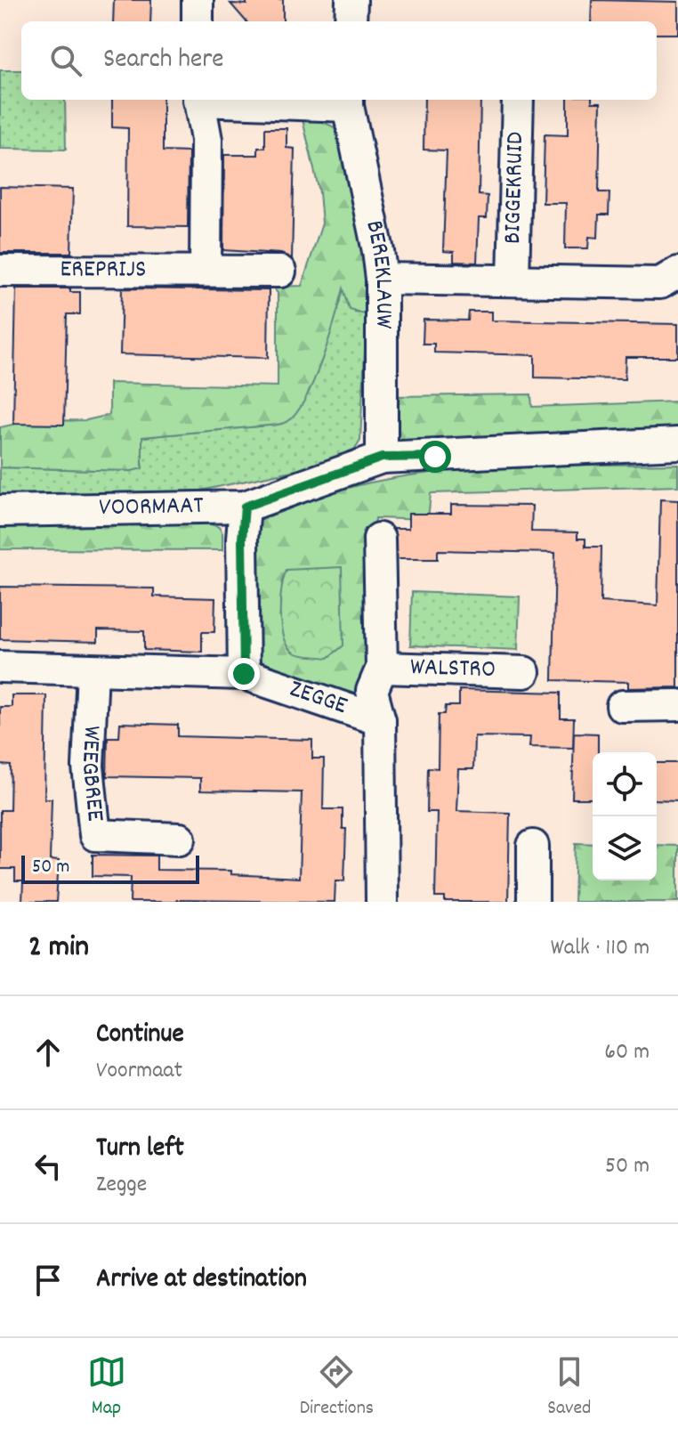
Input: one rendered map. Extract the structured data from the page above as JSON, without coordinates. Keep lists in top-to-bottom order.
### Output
{
  "streets": {
    "street": [
      "BIGGEKRUID",
      "EREPRIJS",
      "BEREKLAUW",
      "VOORMAAT",
      "WALSTRO",
      "ZEGGE",
      "WEEGBREE"
    ]
  },
  "crossings": [
    ["BIGGEKRUID", "BEREKLAUW"],
    ["BEREKLAUW", "VOORMAAT"],
    ["WALSTRO", "ZEGGE"]
  ],
  "scale_bar": "50 m",
  "page": {
    "search": "Search here",
    "scale": "50 m",
    "heading": ["2 min", "Walk · 110 m"],
    "list": [
      ["Continue", "Voormaat", "60 m"],
      ["Turn left", "Zegge", "50 m"],
      "Arrive at destination"
    ],
    "nav": ["Map", "Directions", "Saved"]
  }
}
